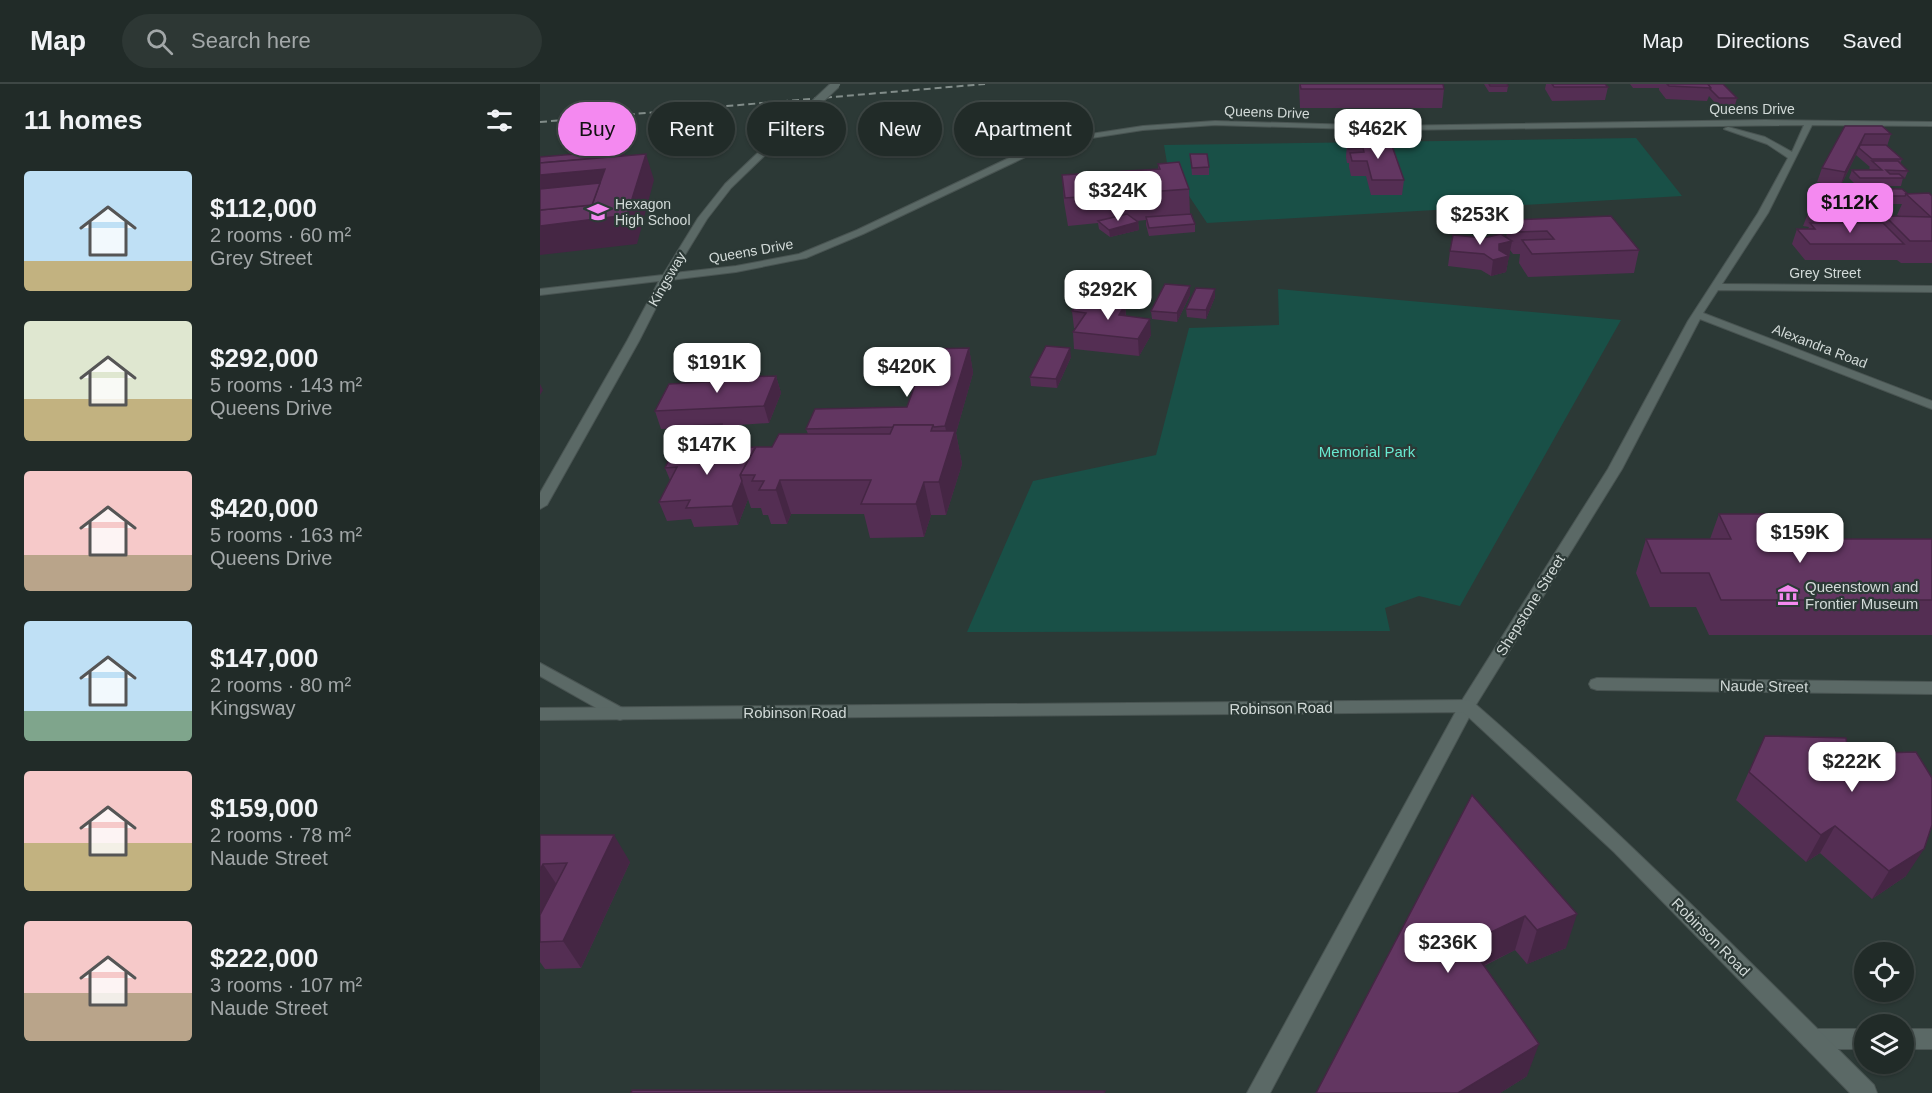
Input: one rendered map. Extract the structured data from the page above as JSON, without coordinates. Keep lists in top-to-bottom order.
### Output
{
  "streets": {
    "street": [
      "Queens Drive",
      "Grey Street",
      "Kingsway",
      "Alexandra Road",
      "Shepstone Street",
      "Naude Street",
      "Robinson Road"
    ]
  },
  "crossings": [
    ["Queens Drive", "Kingsway"],
    ["Queens Drive", "Shepstone Street"],
    ["Grey Street", "Shepstone Street"],
    ["Alexandra Road", "Shepstone Street"],
    ["Shepstone Street", "Robinson Road"]
  ],
  "parks": ["Memorial Park"],
  "places": {
    "school or university": ["Hexagon High School"],
    "museum": ["Queenstown and Frontier Museum"]
  },
  "page": {
    "header": "Map",
    "search": "Search here",
    "nav": ["Map", "Directions", "Saved"],
    "heading": "11 homes",
    "chip": [
      "Buy",
      "Rent",
      "Filters",
      "New",
      "Apartment"
    ],
    "price": [
      "$462K",
      "$324K",
      "$112K",
      "$253K",
      "$292K",
      "$191K",
      "$420K",
      "$147K",
      "$159K",
      "$222K",
      "$236K"
    ],
    "list": [
      {
        "name": "$112,000",
        "note": "2 rooms · 60 m² · Grey Street"
      },
      {
        "name": "$292,000",
        "note": "5 rooms · 143 m² · Queens Drive"
      },
      {
        "name": "$420,000",
        "note": "5 rooms · 163 m² · Queens Drive"
      },
      {
        "name": "$147,000",
        "note": "2 rooms · 80 m² · Kingsway"
      },
      {
        "name": "$159,000",
        "note": "2 rooms · 78 m² · Naude Street"
      },
      {
        "name": "$222,000",
        "note": "3 rooms · 107 m² · Naude Street"
      }
    ]
  }
}
